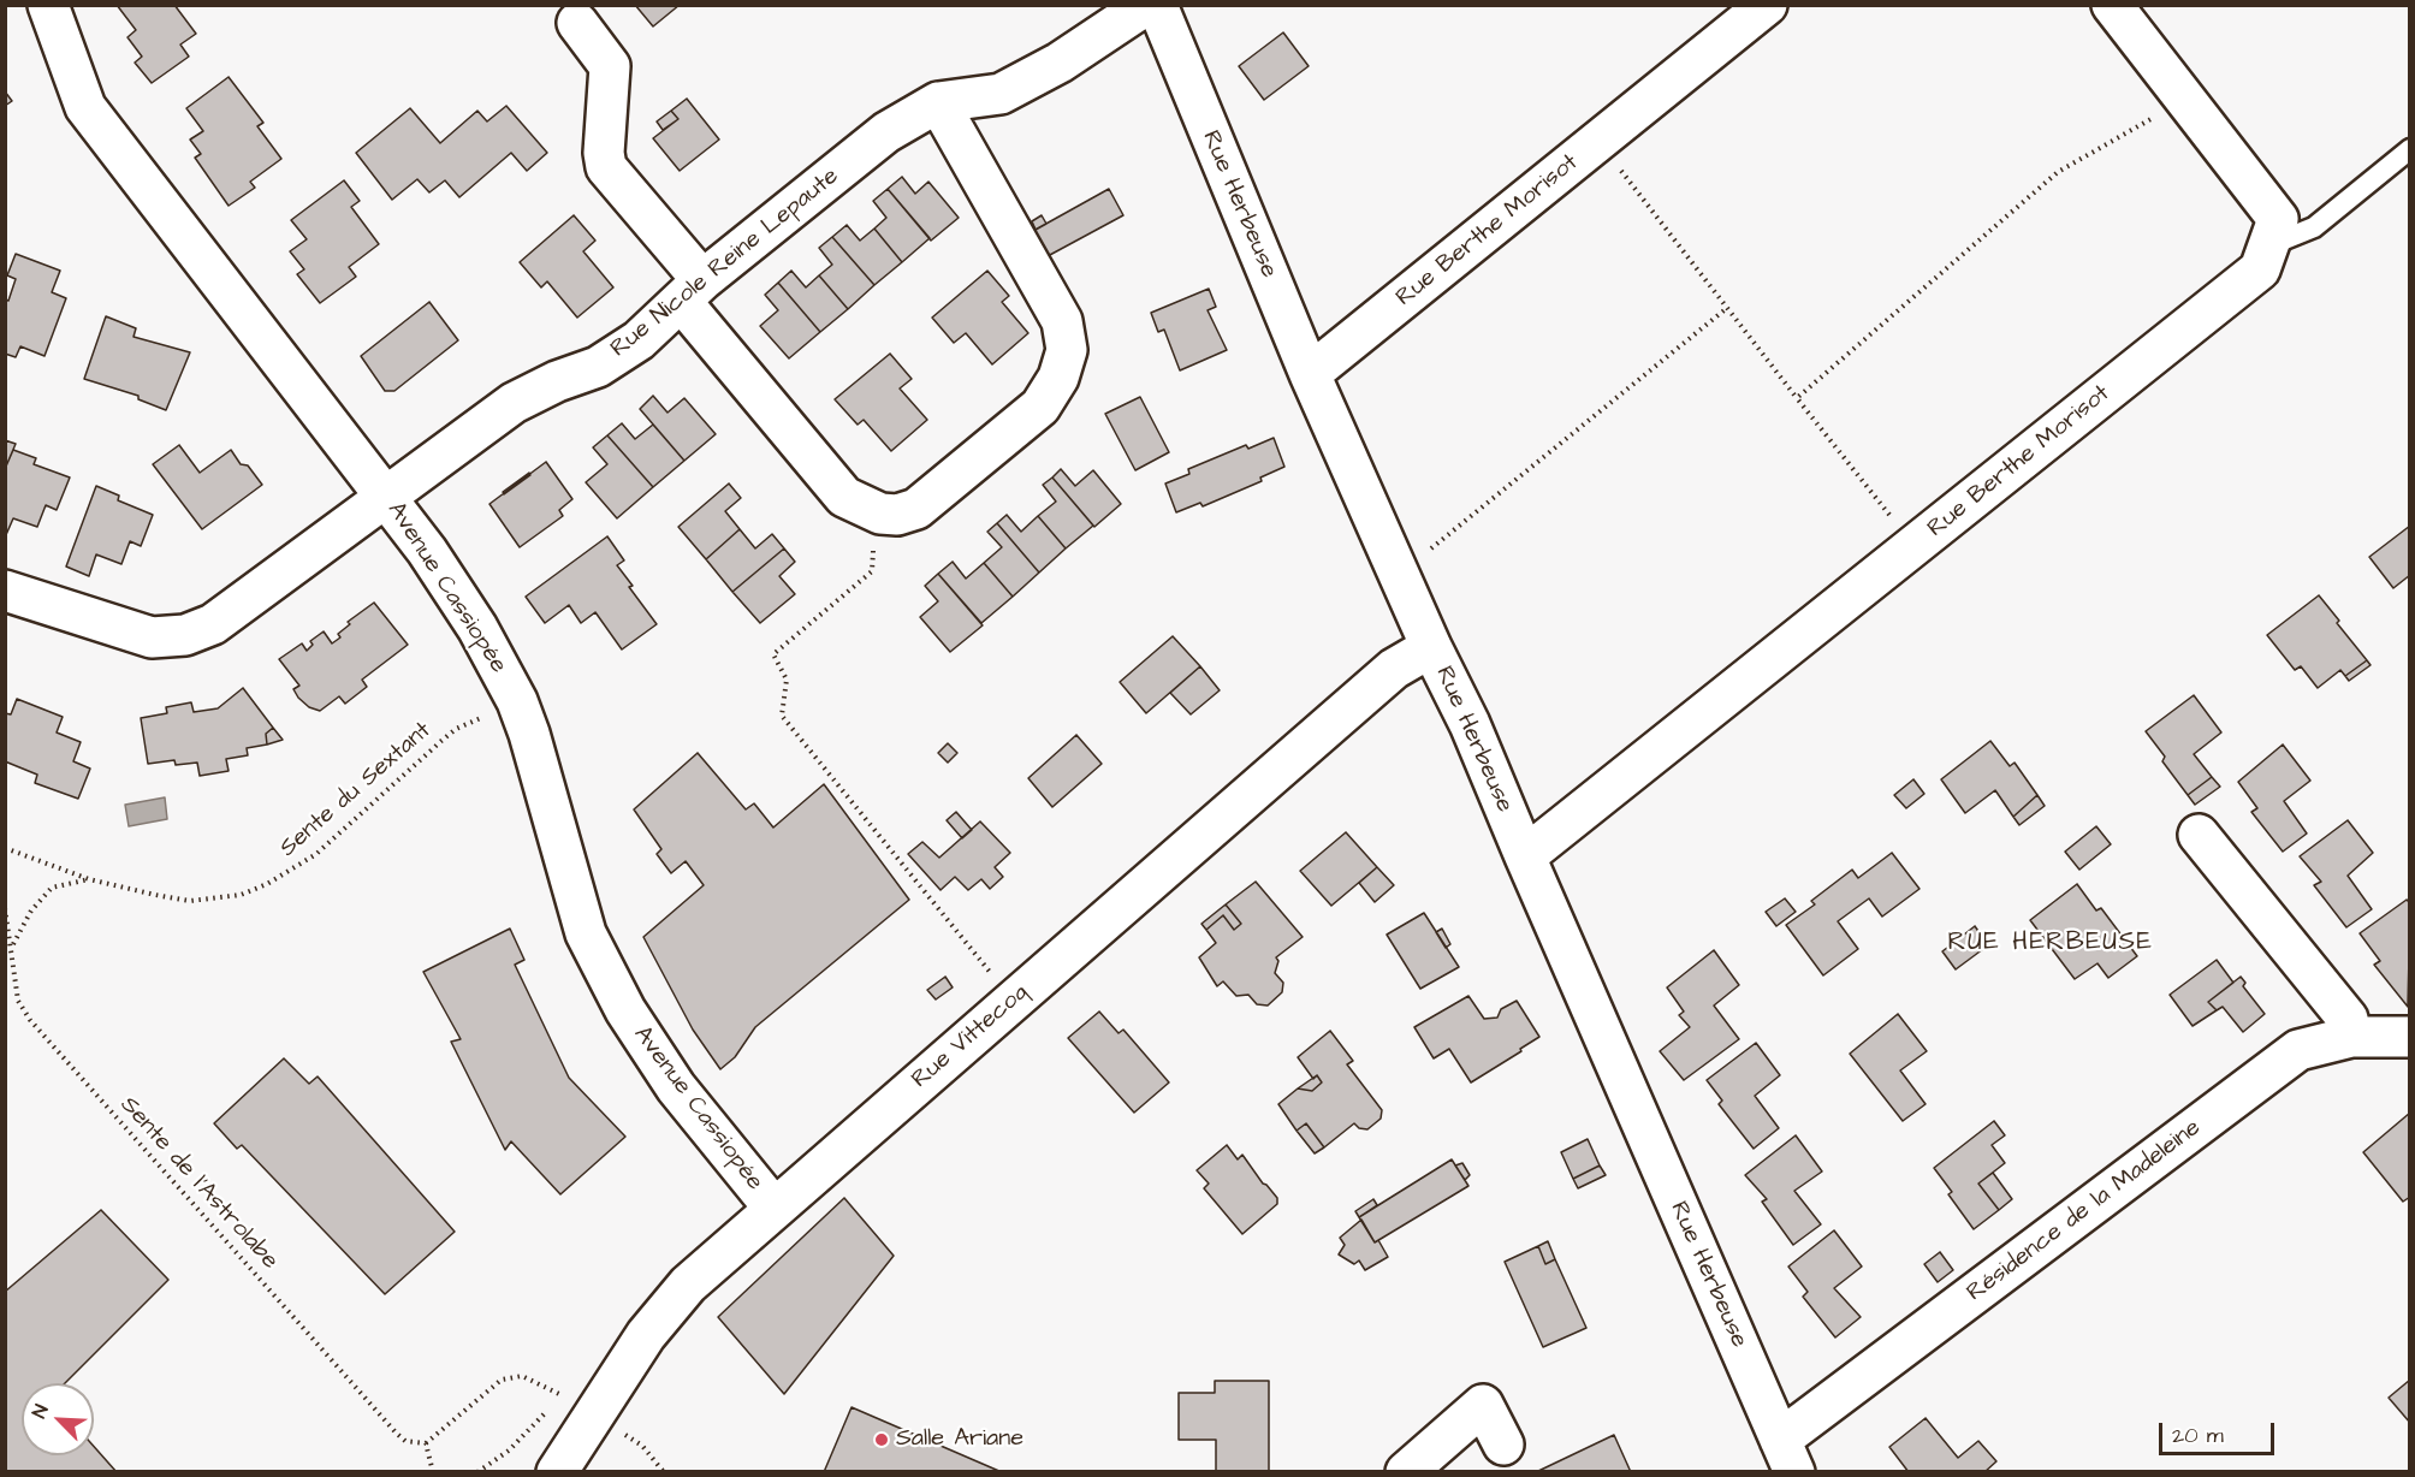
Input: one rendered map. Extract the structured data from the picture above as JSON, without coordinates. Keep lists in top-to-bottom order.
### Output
{
  "streets": {
    "street": [
      "Rue Herbeuse",
      "Rue Berthe Morisot",
      "Rue Nicole Reine Lepaute",
      "Avenue Cassiopée",
      "Rue Vittecoq",
      "Résidence de la Madeleine"
    ],
    "path": ["Sente du Sextant", "Sente de l'Astrolabe"]
  },
  "crossings": [
    ["Rue Herbeuse", "Rue Berthe Morisot"],
    ["Rue Herbeuse", "Rue Vittecoq"],
    ["Rue Herbeuse", "Résidence de la Madeleine"],
    ["Rue Nicole Reine Lepaute", "Avenue Cassiopée"],
    ["Avenue Cassiopée", "Sente du Sextant"],
    ["Avenue Cassiopée", "Rue Vittecoq"],
    ["Sente du Sextant", "Sente de l'Astrolabe"]
  ],
  "districts": ["RUE HERBEUSE"],
  "places": ["Salle Ariane"],
  "scale_bar": "20 m",
  "north": "top left"
}
